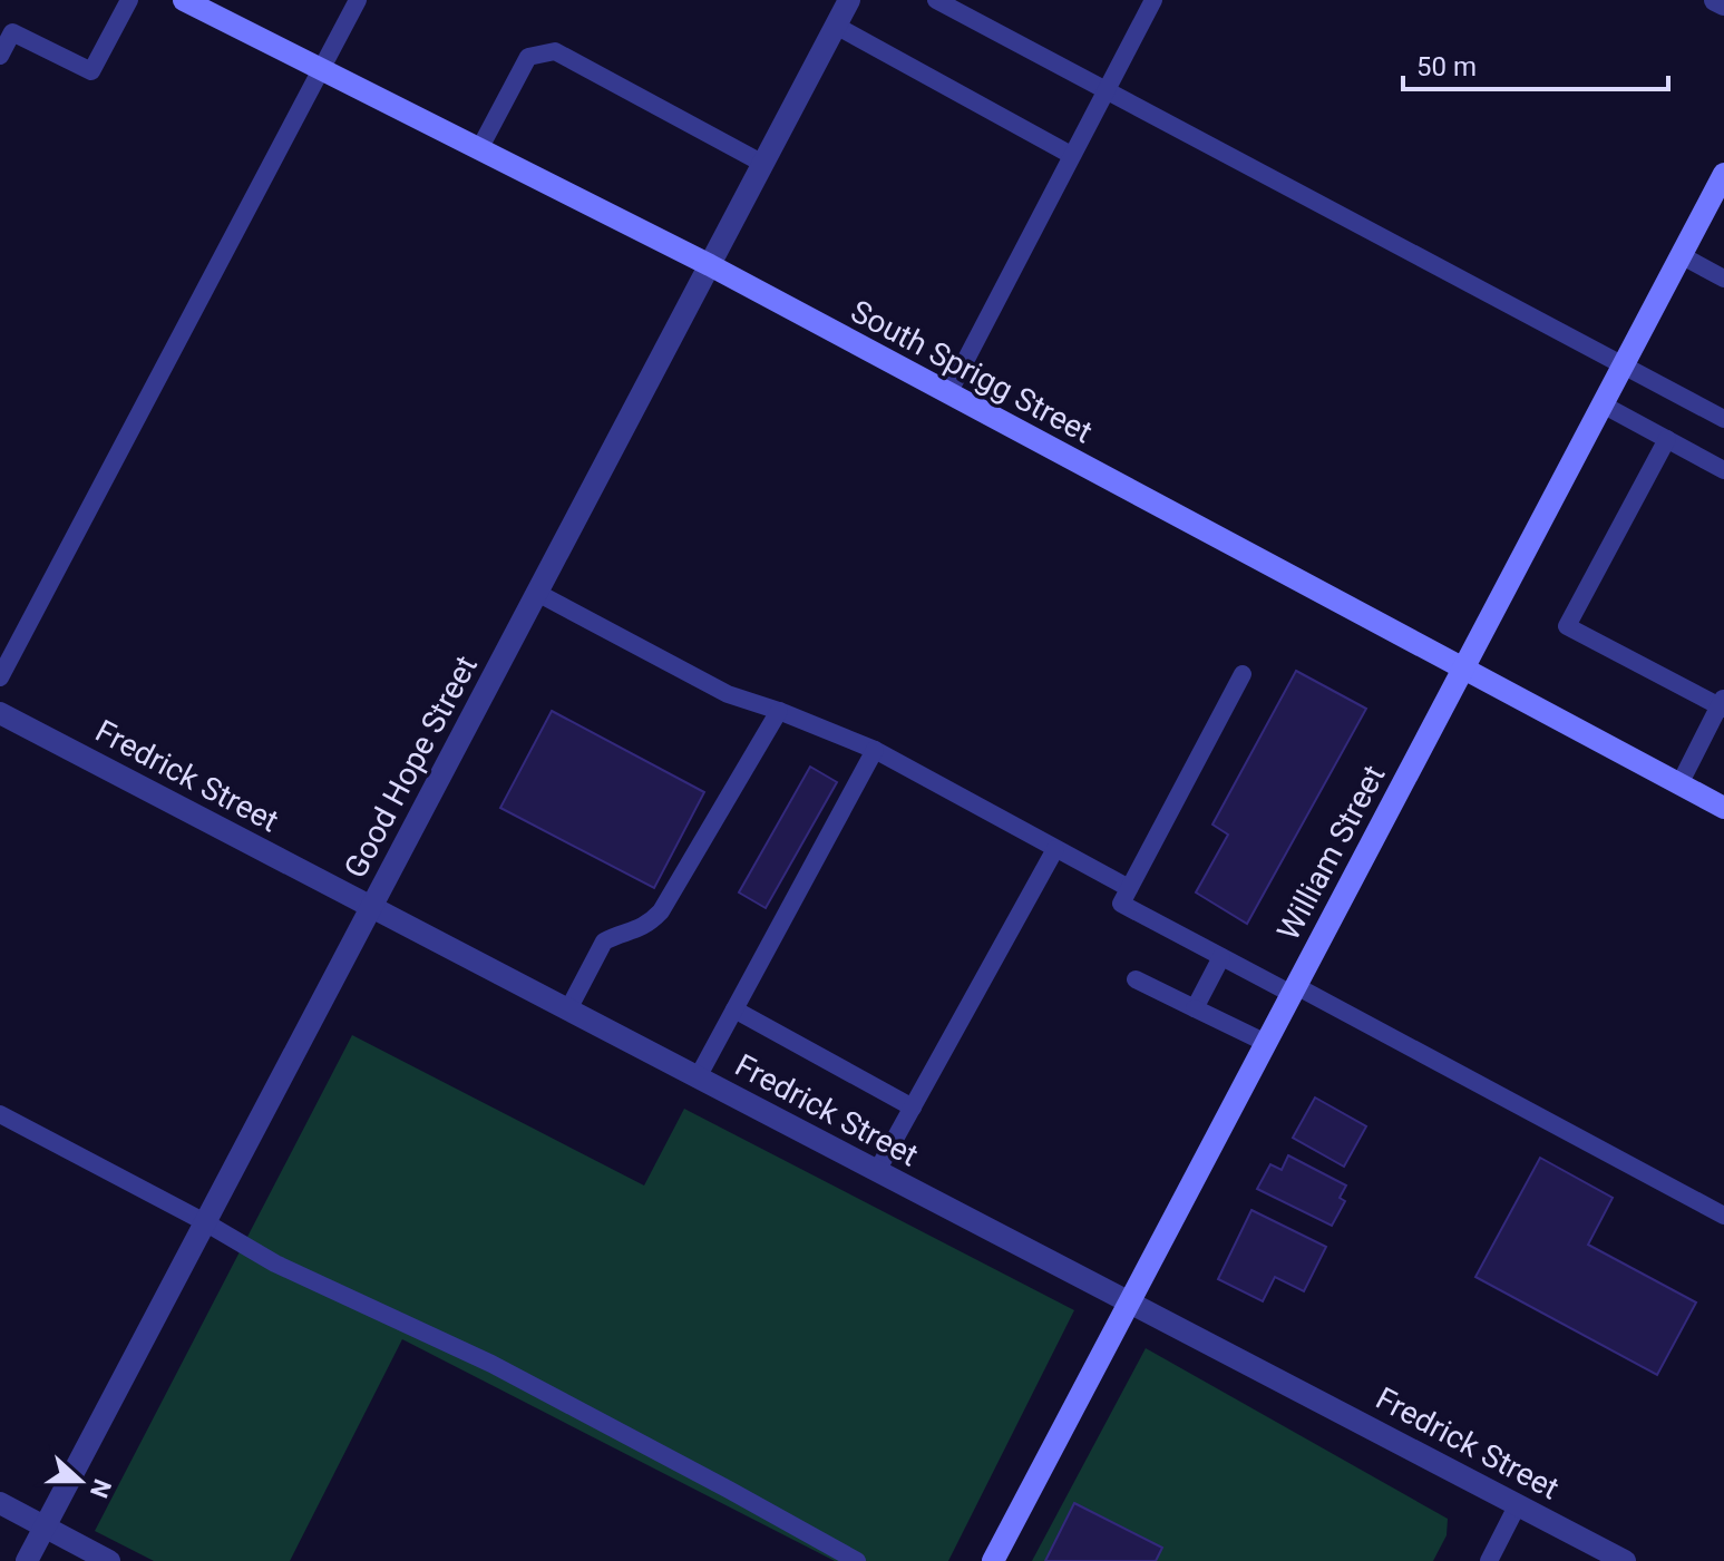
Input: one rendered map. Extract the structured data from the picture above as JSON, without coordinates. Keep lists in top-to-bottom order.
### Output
{
  "streets": {
    "main road": ["South Sprigg Street", "William Street"],
    "street": ["Good Hope Street", "Fredrick Street"]
  },
  "crossings": [
    ["South Sprigg Street", "Good Hope Street"],
    ["South Sprigg Street", "William Street"],
    ["Good Hope Street", "Fredrick Street"],
    ["Fredrick Street", "William Street"]
  ],
  "scale_bar": "50 m",
  "north": "right"
}
